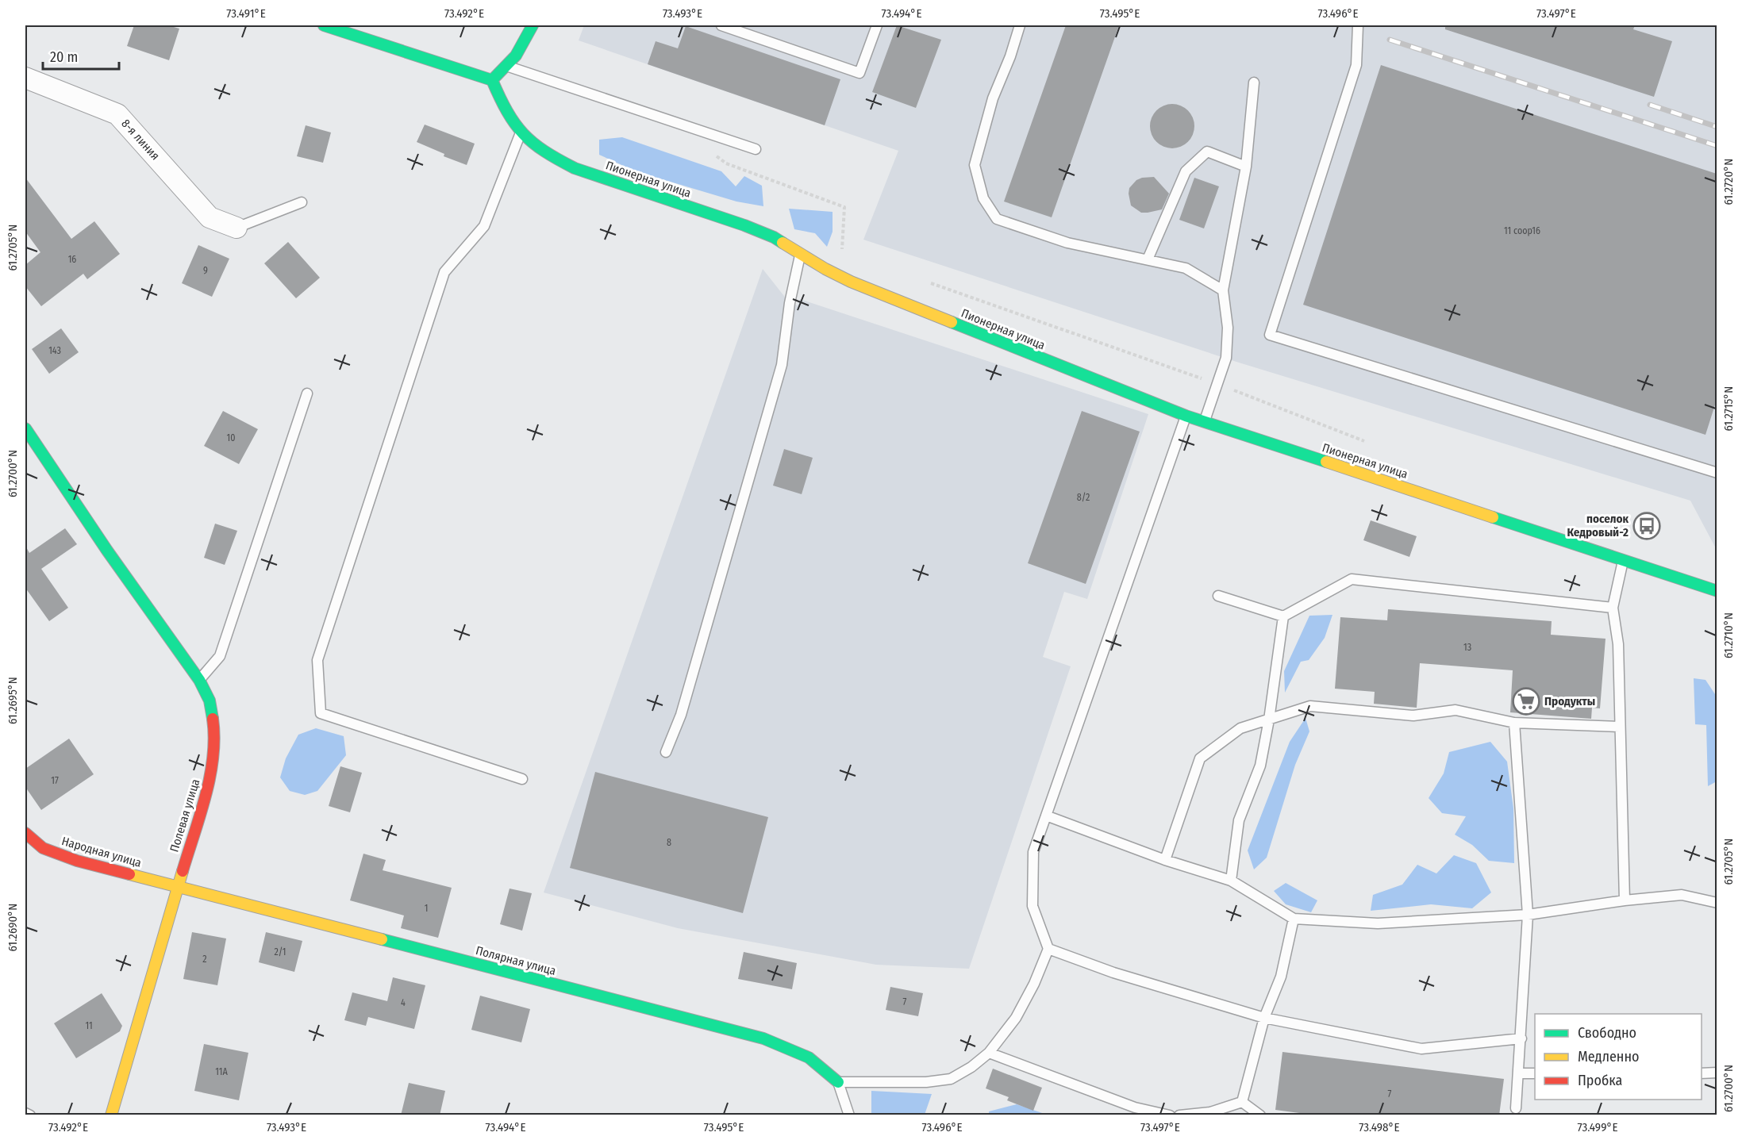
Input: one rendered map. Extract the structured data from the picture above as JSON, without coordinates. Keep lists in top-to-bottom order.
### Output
{
  "streets": {
    "street": [
      "8-я линия",
      "Пионерная улица",
      "Полевая улица",
      "Народная улица",
      "Полярная улица"
    ]
  },
  "crossings": [
    ["Полевая улица", "Народная улица"],
    ["Полевая улица", "Полярная улица"],
    ["Народная улица", "Полярная улица"]
  ],
  "places": {
    "bus stop": ["поселок Кедровый-2"],
    "supermarket": ["Продукты"]
  },
  "house_numbers": [
    "11 соор16",
    "16",
    "9",
    "143",
    "10",
    "8/2",
    "13",
    "17",
    "8",
    "1",
    "2/1",
    "2",
    "7",
    "4",
    "11",
    "11А",
    "7"
  ],
  "legend": ["Свободно", "Медленно", "Пробка"],
  "scale_bar": "20 m",
  "coordinates": [
    "73.491°E",
    "73.492°E",
    "73.493°E",
    "73.494°E",
    "73.495°E",
    "73.496°E",
    "73.497°E",
    "61.2720°N",
    "61.2705°N",
    "61.2715°N",
    "61.2700°N",
    "61.2710°N",
    "61.2695°N",
    "61.2690°N",
    "73.498°E",
    "73.499°E"
  ]
}
